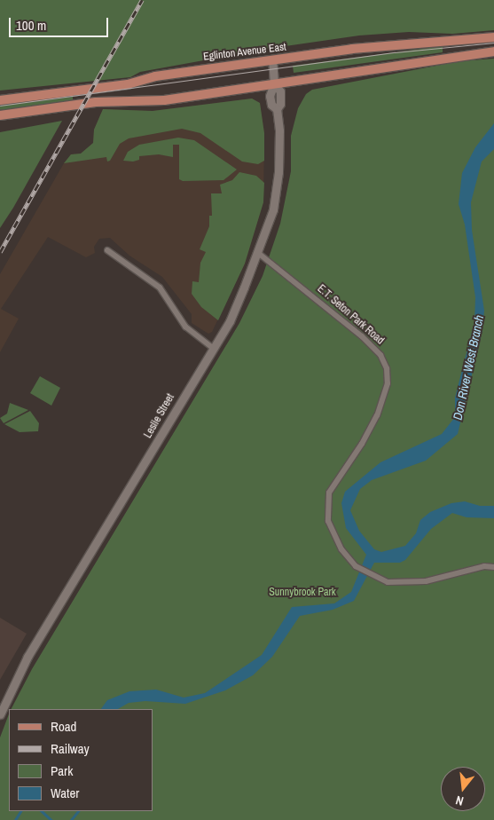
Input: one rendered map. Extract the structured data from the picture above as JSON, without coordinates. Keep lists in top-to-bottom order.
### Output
{
  "streets": {
    "main road": ["Eglinton Avenue East", "Leslie Street"],
    "street": ["E.T. Seton Park Road"]
  },
  "crossings": [
    ["Eglinton Avenue East", "Leslie Street"],
    ["E.T. Seton Park Road", "Leslie Street"]
  ],
  "water": ["Don River West Branch"],
  "parks": ["Sunnybrook Park"],
  "legend": [
    "Road",
    "Railway",
    "Park",
    "Water"
  ],
  "scale_bar": "100 m",
  "north": "bottom"
}
